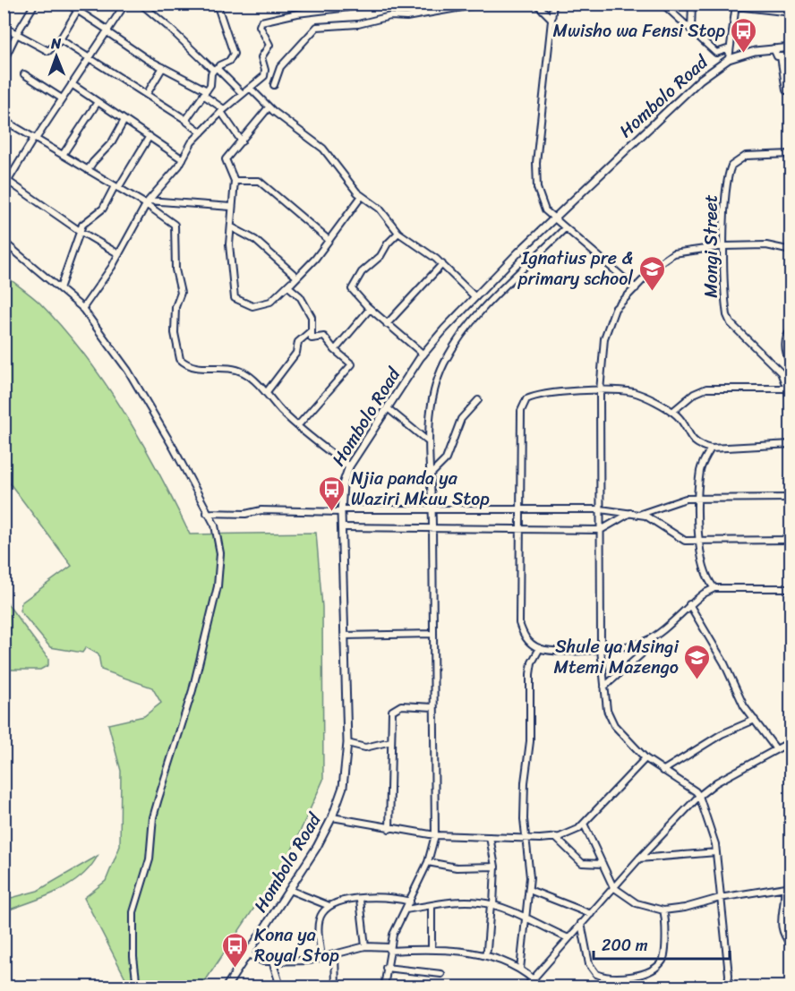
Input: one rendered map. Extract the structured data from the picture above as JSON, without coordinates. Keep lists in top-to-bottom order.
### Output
{
  "streets": {
    "street": ["Hombolo Road", "Mongi Street"]
  },
  "places": {
    "bus stop": ["Mwisho wa Fensi Stop", "Njia panda ya Waziri Mkuu Stop", "Kona ya Royal Stop"],
    "school or university": ["Ignatius pre & primary school", "Shule ya Msingi Mtemi Mazengo"]
  },
  "scale_bar": "200 m",
  "north": "top"
}
